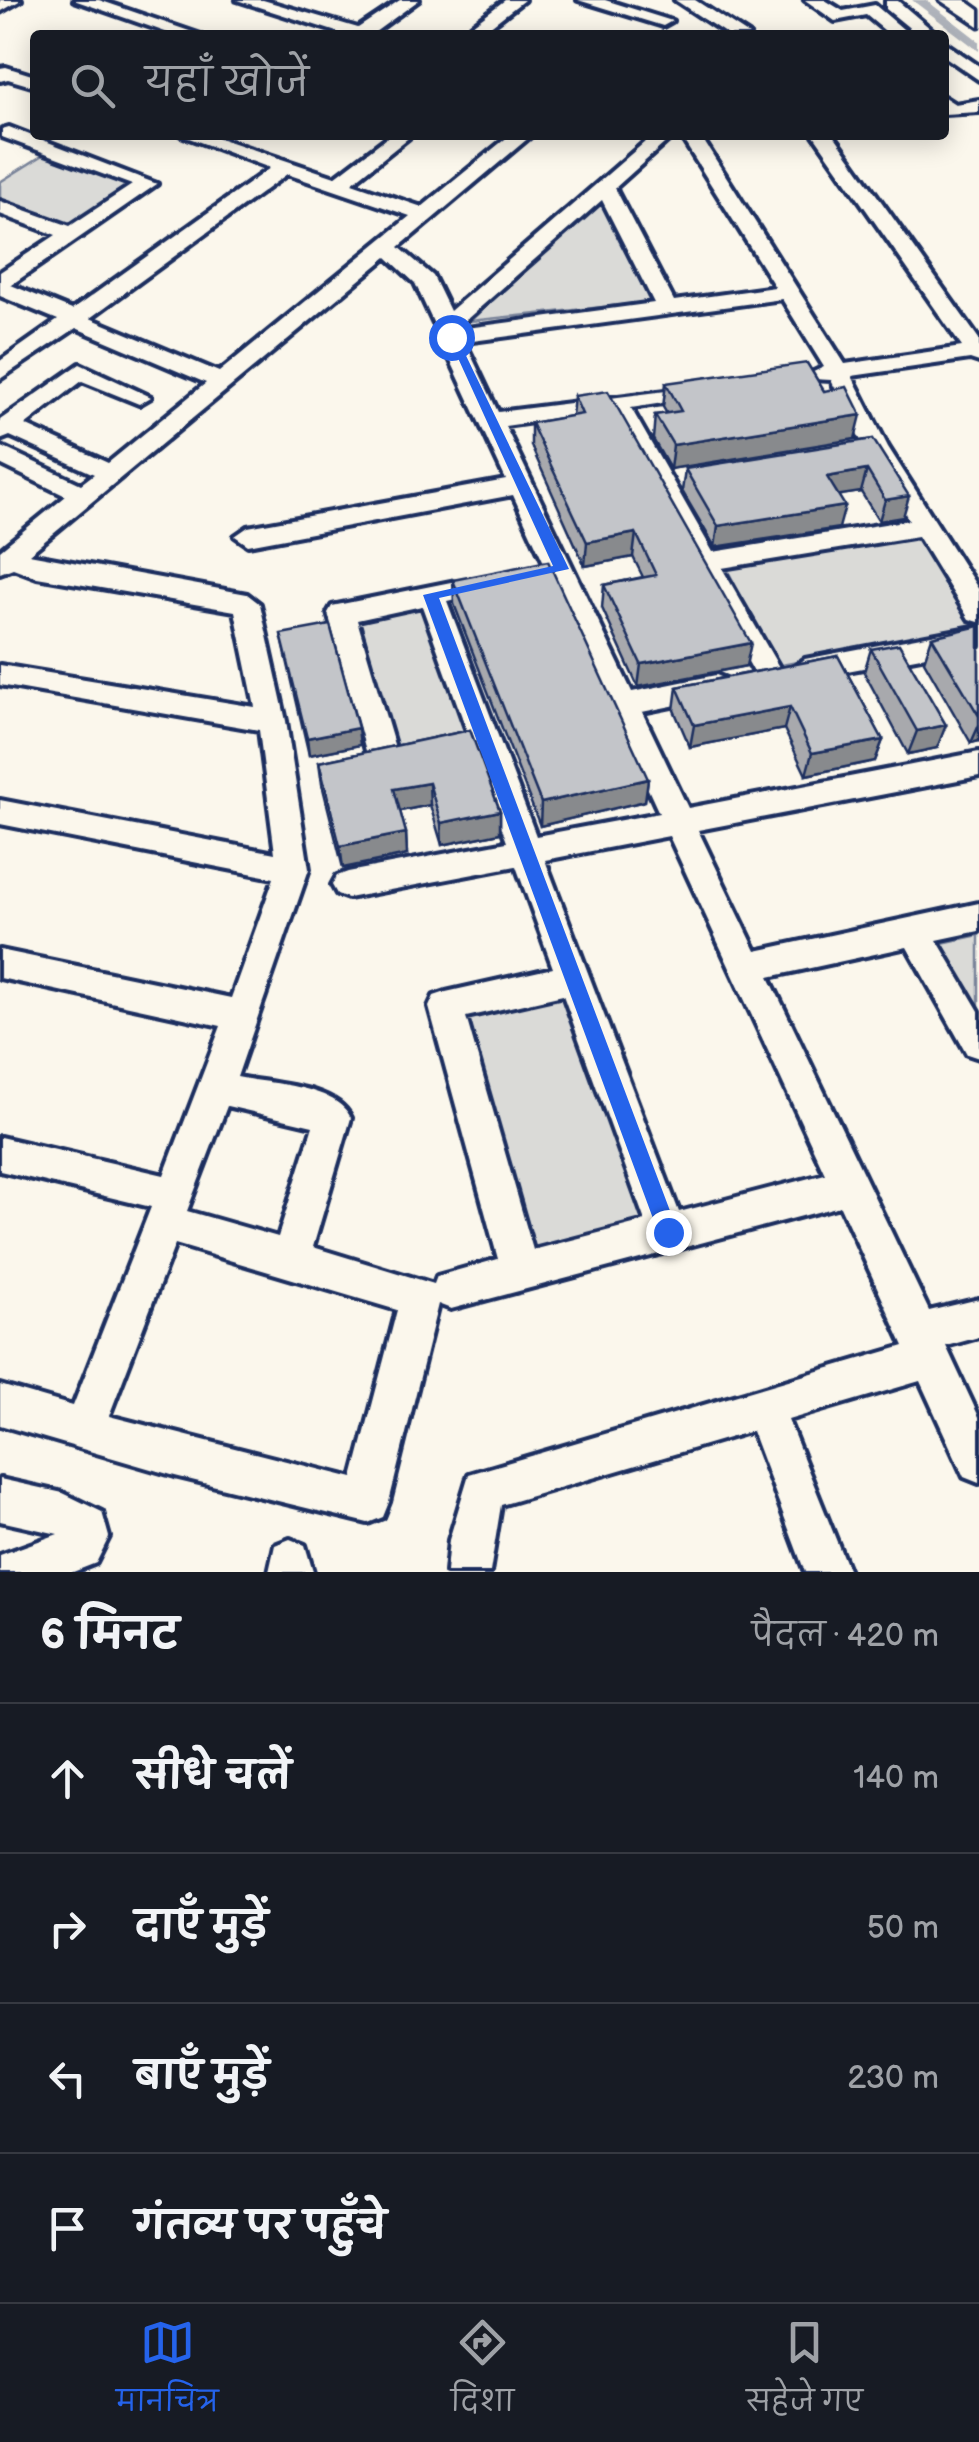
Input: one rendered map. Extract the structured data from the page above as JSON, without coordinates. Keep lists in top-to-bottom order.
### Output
{
  "page": {
    "search": "यहाँ खोजें",
    "heading": ["6 मिनट", "पैदल · 420 m"],
    "list": [
      ["सीधे चलें", "140 m"],
      ["दाएँ मुड़ें", "50 m"],
      ["बाएँ मुड़ें", "230 m"],
      "गंतव्य पर पहुँचे"
    ],
    "nav": ["मानचित्र", "दिशा", "सहेजे गए"]
  }
}
